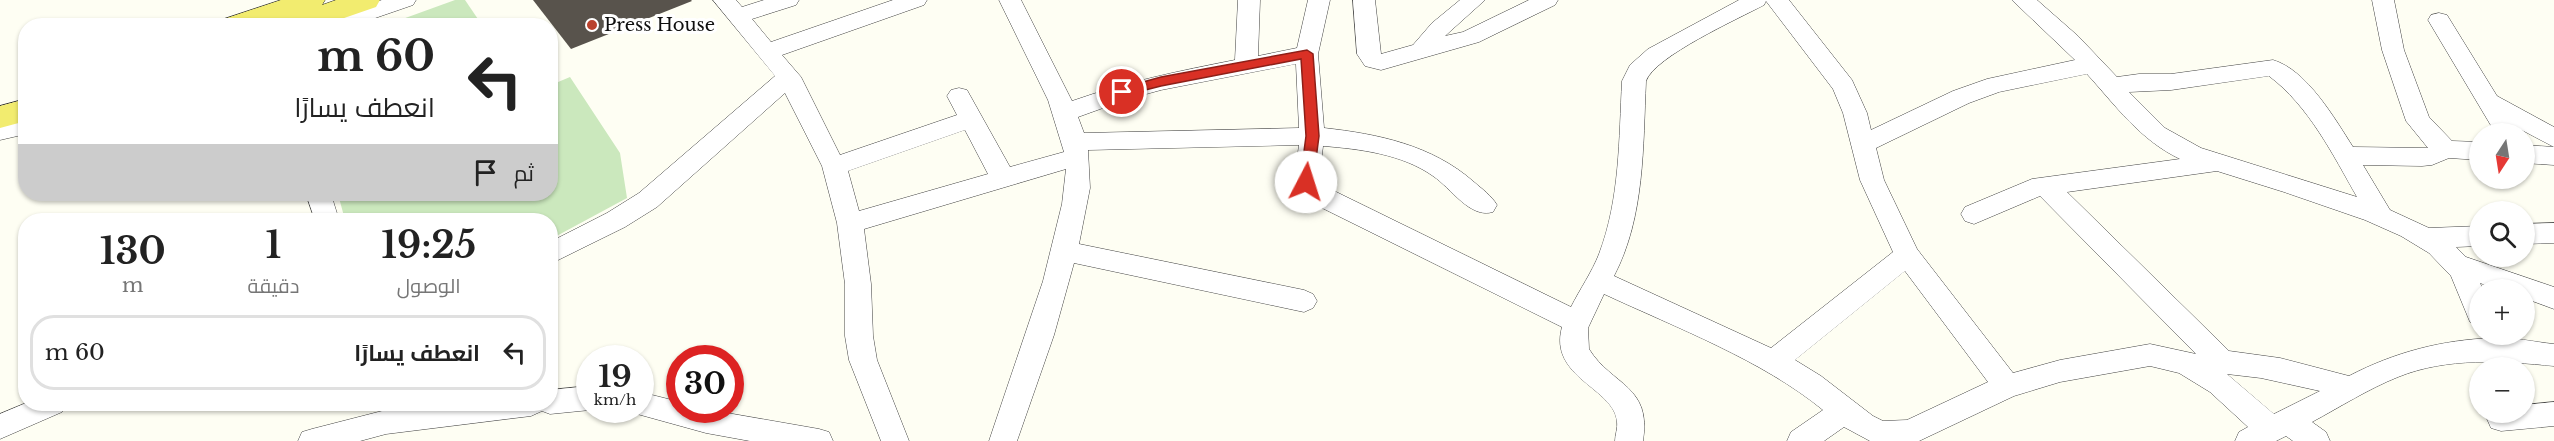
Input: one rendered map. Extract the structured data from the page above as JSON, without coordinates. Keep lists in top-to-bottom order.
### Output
{
  "places": ["Press House"],
  "north": "bottom",
  "page": {
    "turn": ["60 m", "انعطف يسارًا"],
    "map_buttons": ["+", "−"],
    "then": "ثم",
    "eta": [
      "19:25",
      "الوصول",
      "1",
      "دقيقة",
      "130",
      "m"
    ],
    "list": [
      {
        "name": "انعطف يسارًا",
        "value": "60 m"
      }
    ],
    "speed": "19 km/h",
    "limit": "30"
  }
}
